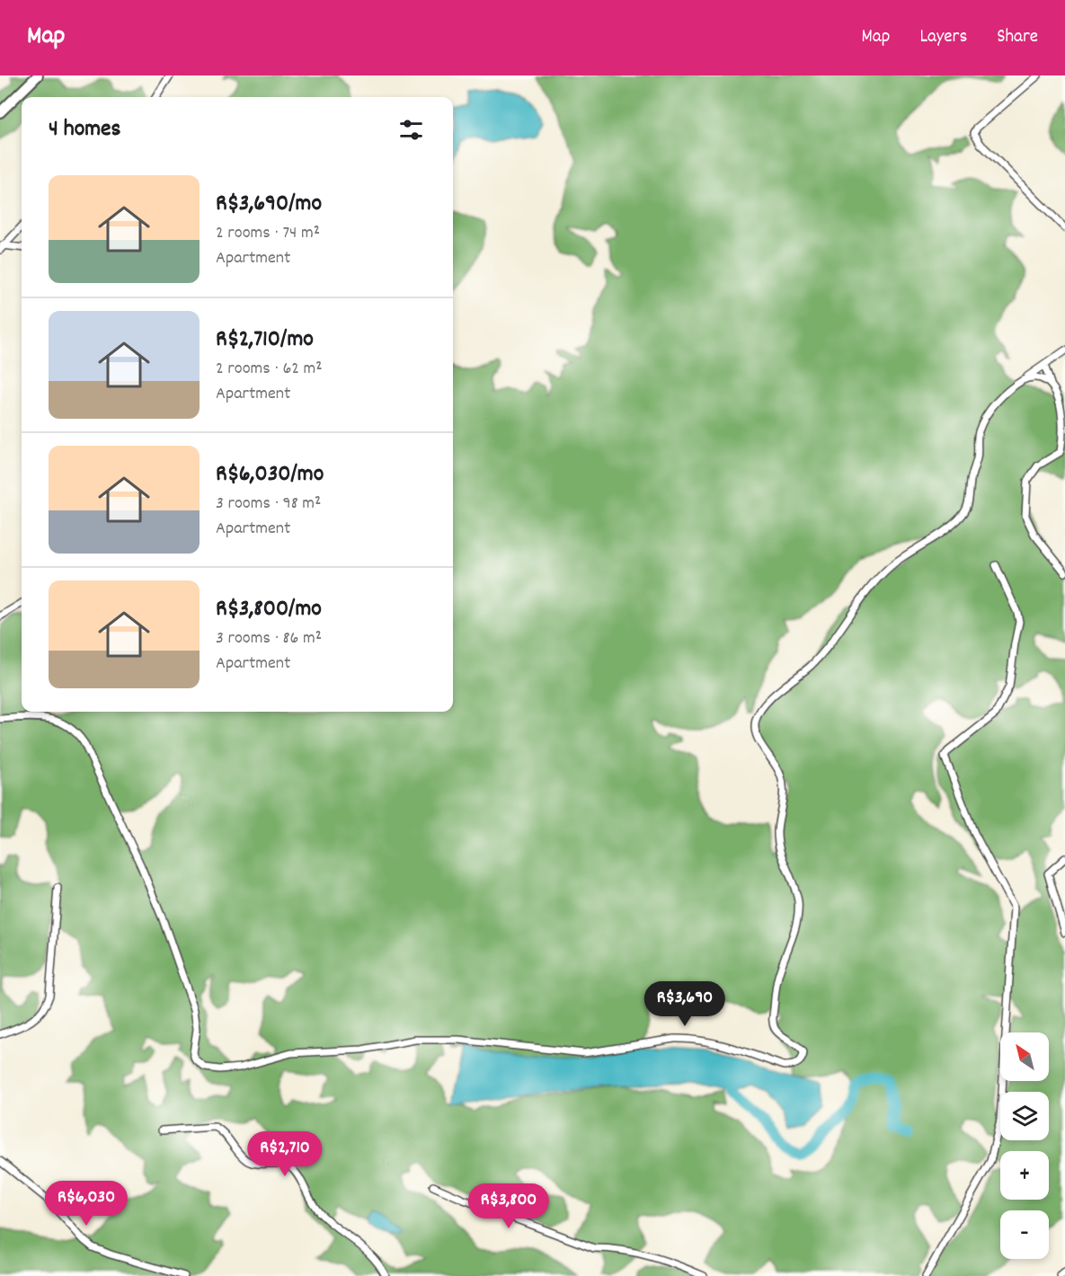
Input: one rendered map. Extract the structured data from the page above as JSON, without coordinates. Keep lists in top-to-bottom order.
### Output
{
  "north": "top left",
  "page": {
    "header": "Map",
    "nav": ["Map", "Layers", "Share"],
    "heading": "4 homes",
    "list": [
      {
        "name": "R$3,690/mo",
        "note": "2 rooms · 74 m² · Apartment"
      },
      {
        "name": "R$2,710/mo",
        "note": "2 rooms · 62 m² · Apartment"
      },
      {
        "name": "R$6,030/mo",
        "note": "3 rooms · 98 m² · Apartment"
      },
      {
        "name": "R$3,800/mo",
        "note": "3 rooms · 86 m² · Apartment"
      }
    ],
    "price": [
      "R$3,690",
      "R$2,710",
      "R$6,030",
      "R$3,800"
    ],
    "map_buttons": ["+", "−"]
  }
}
